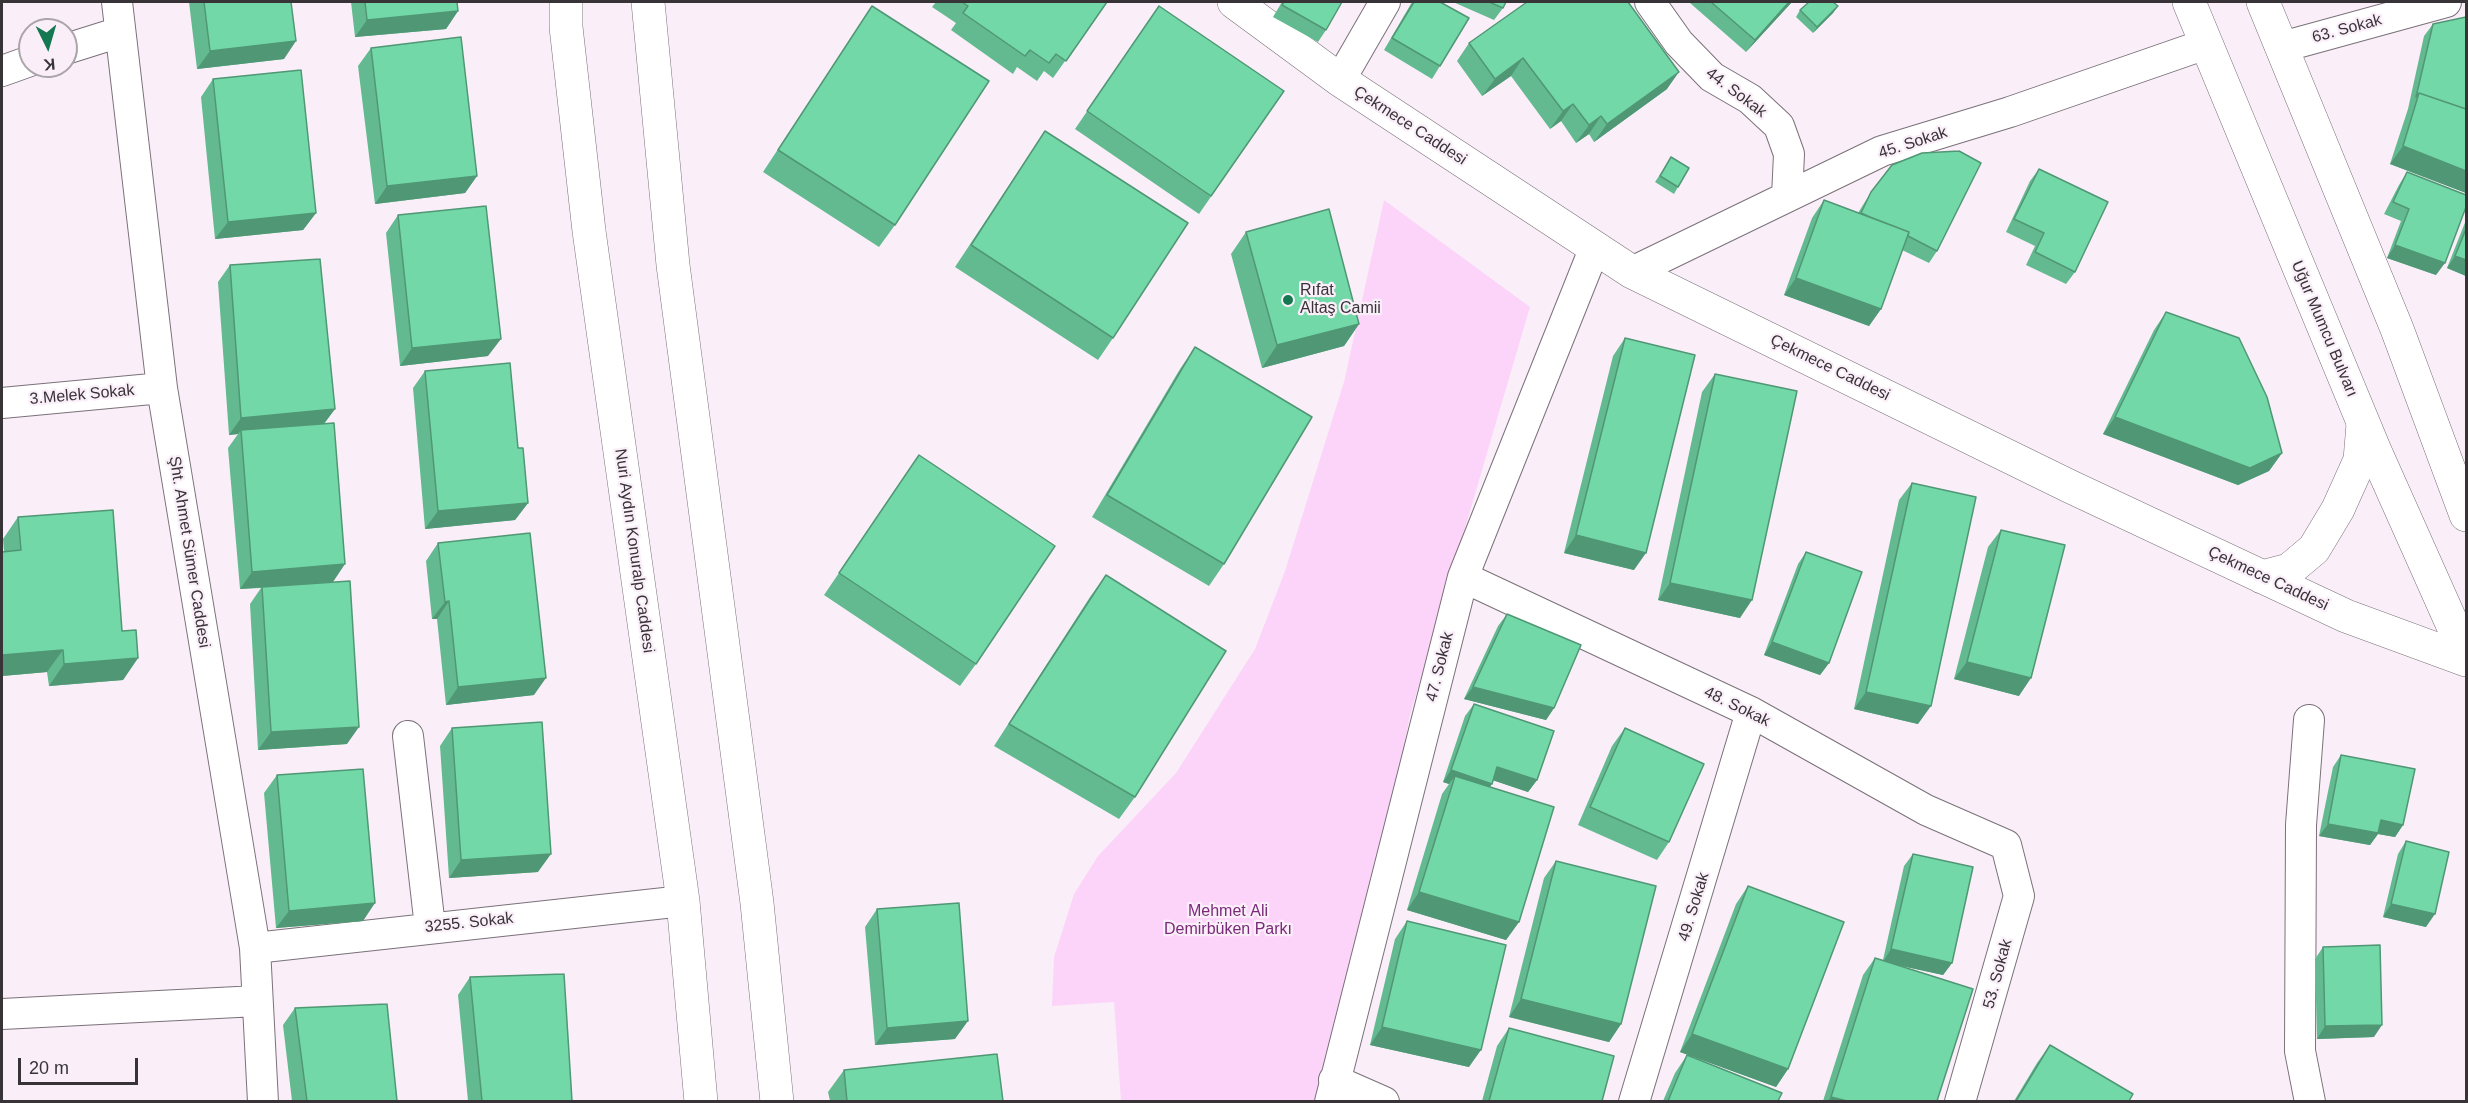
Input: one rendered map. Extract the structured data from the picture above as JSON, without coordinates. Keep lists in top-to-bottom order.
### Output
{
  "streets": {
    "main road": ["Çekmece Caddesi", "Uğur Mumcu Bulvarı", "Nuri Aydın Konuralp Caddesi"],
    "street": [
      "63. Sokak",
      "44. Sokak",
      "45. Sokak",
      "3.Melek Sokak",
      "Şht. Ahmet Sümer Caddesi",
      "47. Sokak",
      "48. Sokak",
      "49. Sokak",
      "3255. Sokak",
      "53. Sokak"
    ]
  },
  "crossings": [
    ["44. Sokak", "45. Sokak"],
    ["Çekmece Caddesi", "45. Sokak"],
    ["Çekmece Caddesi", "47. Sokak"],
    ["45. Sokak", "Uğur Mumcu Bulvarı"],
    ["3.Melek Sokak", "Şht. Ahmet Sümer Caddesi"],
    ["Nuri Aydın Konuralp Caddesi", "3255. Sokak"],
    ["Şht. Ahmet Sümer Caddesi", "3255. Sokak"],
    ["47. Sokak", "48. Sokak"],
    ["48. Sokak", "49. Sokak"],
    ["48. Sokak", "53. Sokak"]
  ],
  "parks": ["Mehmet Ali Demirbüken Parkı"],
  "places": ["Rıfat Altaş Camii"],
  "scale_bar": "20 m",
  "north": "bottom"
}
